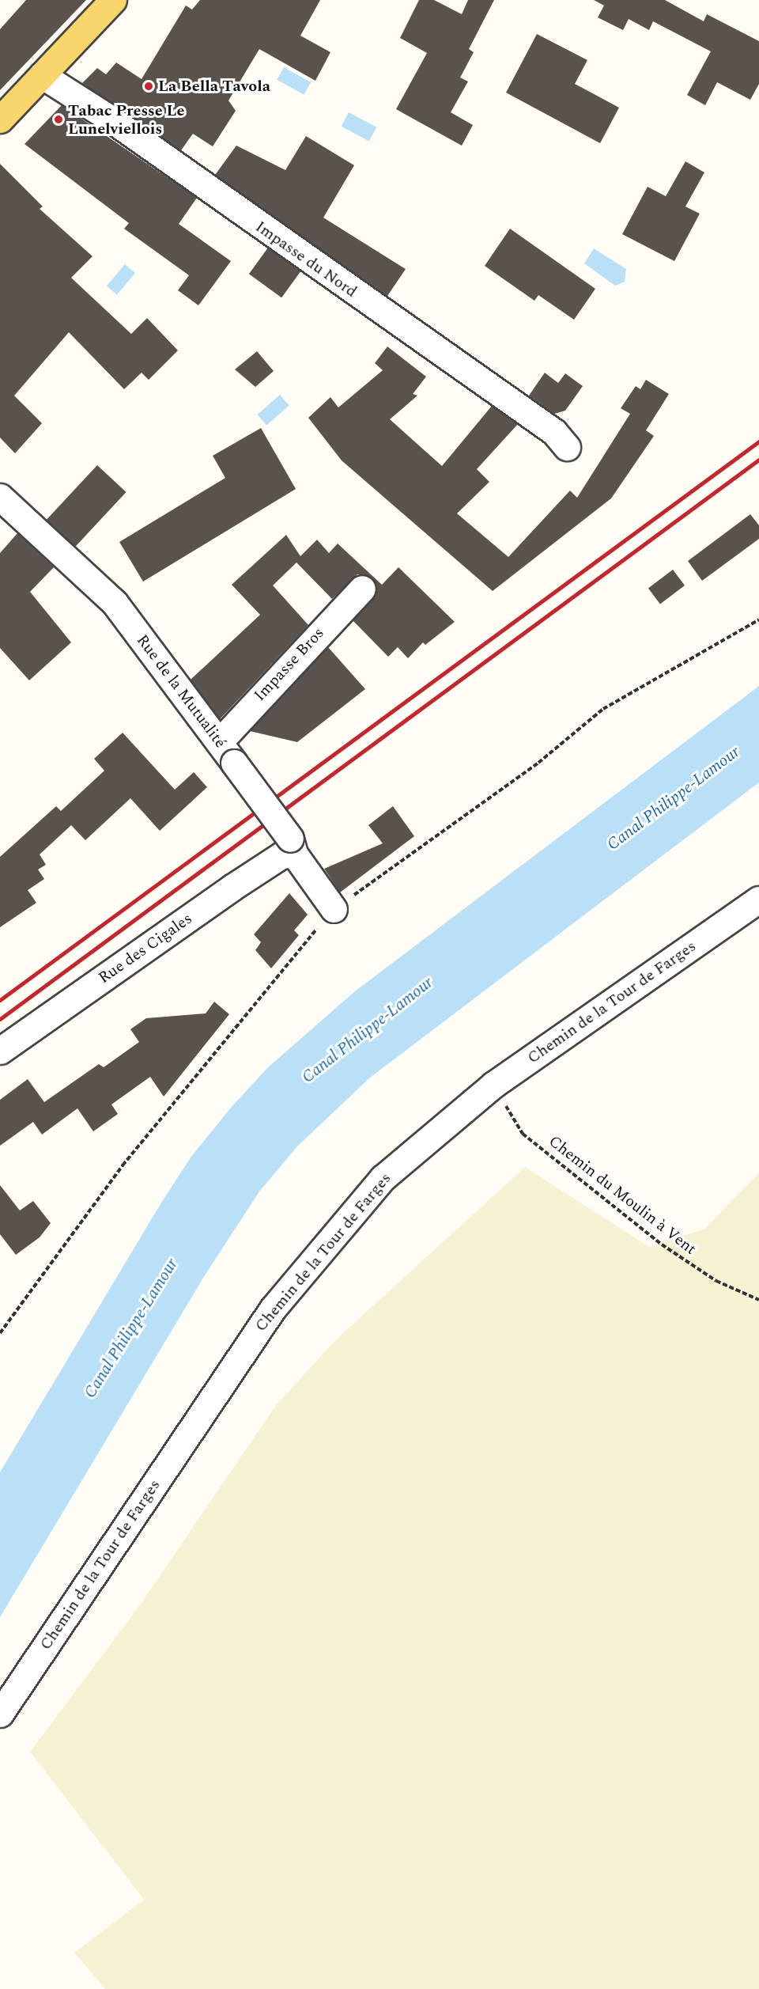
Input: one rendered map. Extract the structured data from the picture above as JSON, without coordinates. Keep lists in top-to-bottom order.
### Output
{
  "streets": {
    "street": [
      "Impasse du Nord",
      "Impasse Bros",
      "Rue de la Mutualité",
      "Rue des Cigales",
      "Chemin de la Tour de Farges"
    ],
    "path": ["Chemin du Moulin à Vent"]
  },
  "crossings": [
    ["Impasse Bros", "Rue de la Mutualité"],
    ["Rue de la Mutualité", "Rue des Cigales"],
    ["Chemin de la Tour de Farges", "Chemin du Moulin à Vent"]
  ],
  "water": ["Canal Philippe-Lamour"],
  "places": ["La Bella Tavola", "Tabac Presse Le Lunelviellois"]
}
